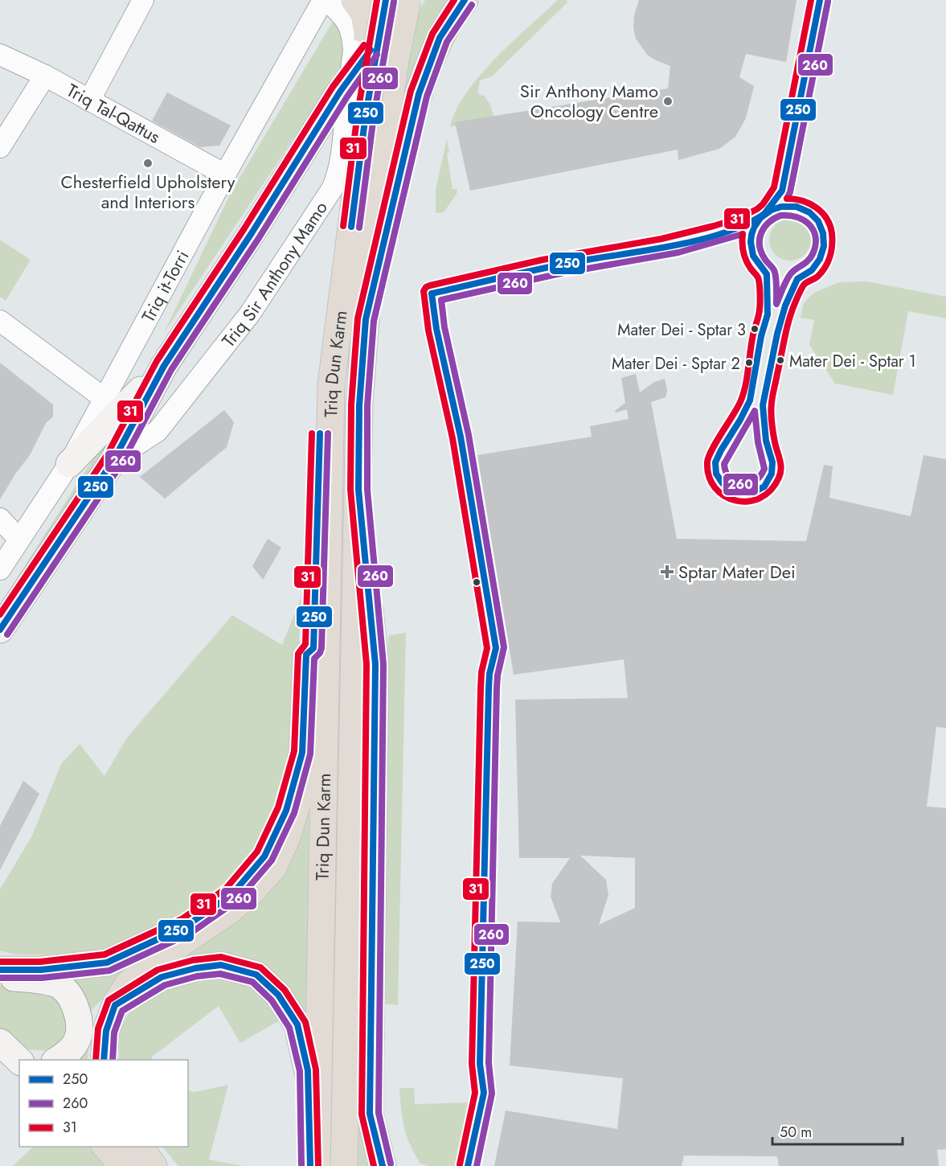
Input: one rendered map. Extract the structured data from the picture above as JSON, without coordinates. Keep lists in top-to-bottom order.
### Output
{
  "streets": {
    "highway": ["Triq Dun Karm"],
    "main road": ["Triq Sir Anthony Mamo"],
    "street": ["Triq Tal-Qattus", "Triq it-Torri"]
  },
  "crossings": [
    ["Triq Tal-Qattus", "Triq it-Torri"],
    ["Triq Sir Anthony Mamo", "Triq it-Torri"],
    ["Triq Sir Anthony Mamo", "Triq Dun Karm"]
  ],
  "places": {
    "other": [
      "Sir Anthony Mamo Oncology Centre",
      "Chesterfield Upholstery and Interiors",
      "Mater Dei - Sptar 3",
      "Mater Dei - Sptar 1",
      "Mater Dei - Sptar 2"
    ],
    "health": ["Sptar Mater Dei"]
  },
  "lines": ["transit line 250", "transit line 31", "transit line 260"],
  "legend": ["250", "260", "31"],
  "scale_bar": "50 m"
}
